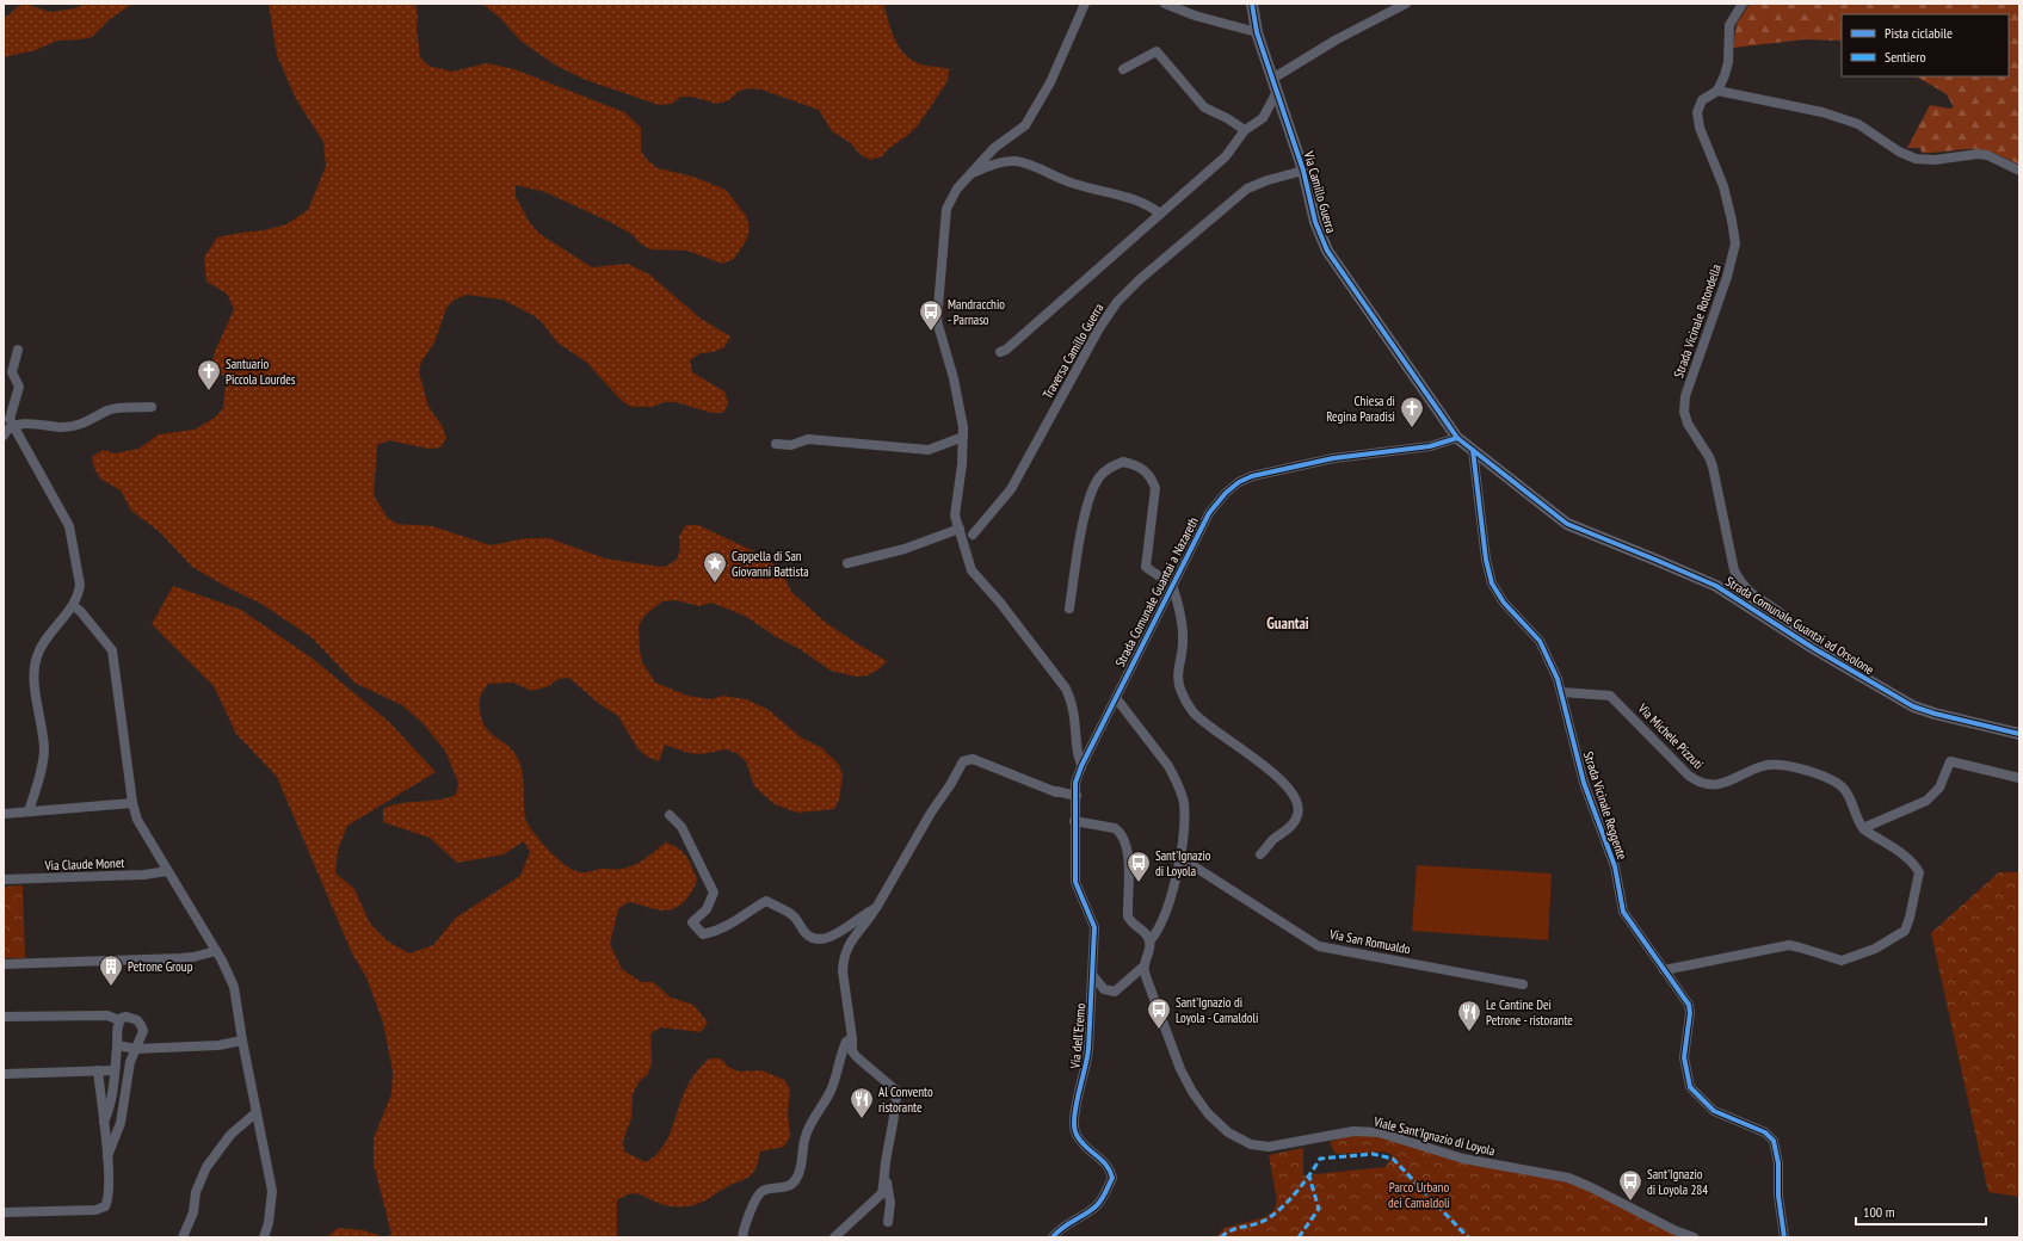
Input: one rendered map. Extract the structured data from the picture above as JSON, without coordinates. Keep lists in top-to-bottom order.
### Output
{
  "streets": {
    "street": [
      "Via Camillo Guerra",
      "Strada Vicinale Rotondella",
      "Traversa Camillo Guerra",
      "Strada Comunale Guantai a Nazareth",
      "Strada Comunale Guantai ad Orsolone",
      "Via Michele Pizzuti",
      "Strada Vicinale Reggente",
      "Via Claude Monet",
      "Via San Romualdo",
      "Via dell'Eremo",
      "Viale Sant'Ignazio di Loyola"
    ]
  },
  "crossings": [
    ["Via Camillo Guerra", "Traversa Camillo Guerra"],
    ["Via Camillo Guerra", "Strada Comunale Guantai a Nazareth"],
    ["Via Camillo Guerra", "Strada Comunale Guantai ad Orsolone"],
    ["Strada Vicinale Rotondella", "Strada Comunale Guantai ad Orsolone"],
    ["Strada Comunale Guantai a Nazareth", "Strada Comunale Guantai ad Orsolone"],
    ["Strada Comunale Guantai a Nazareth", "Via dell'Eremo"],
    ["Strada Comunale Guantai ad Orsolone", "Strada Vicinale Reggente"],
    ["Via Michele Pizzuti", "Strada Vicinale Reggente"]
  ],
  "districts": ["Guantai"],
  "parks": ["Parco Urbano dei Camaldoli"],
  "places": {
    "bus stop": [
      "Mandracchio - Parnaso",
      "Sant'Ignazio di Loyola",
      "Sant'Ignazio di Loyola - Camaldoli",
      "Sant'Ignazio di Loyola 284"
    ],
    "church": ["Santuario Piccola Lourdes", "Chiesa di Regina Paradisi"],
    "place": ["Cappella di San Giovanni Battista"],
    "building": ["Petrone Group"],
    "restaurant": ["Le Cantine Dei Petrone - ristorante", "Al Convento ristorante"]
  },
  "legend": ["Pista ciclabile", "Sentiero"],
  "scale_bar": "100 m"
}
